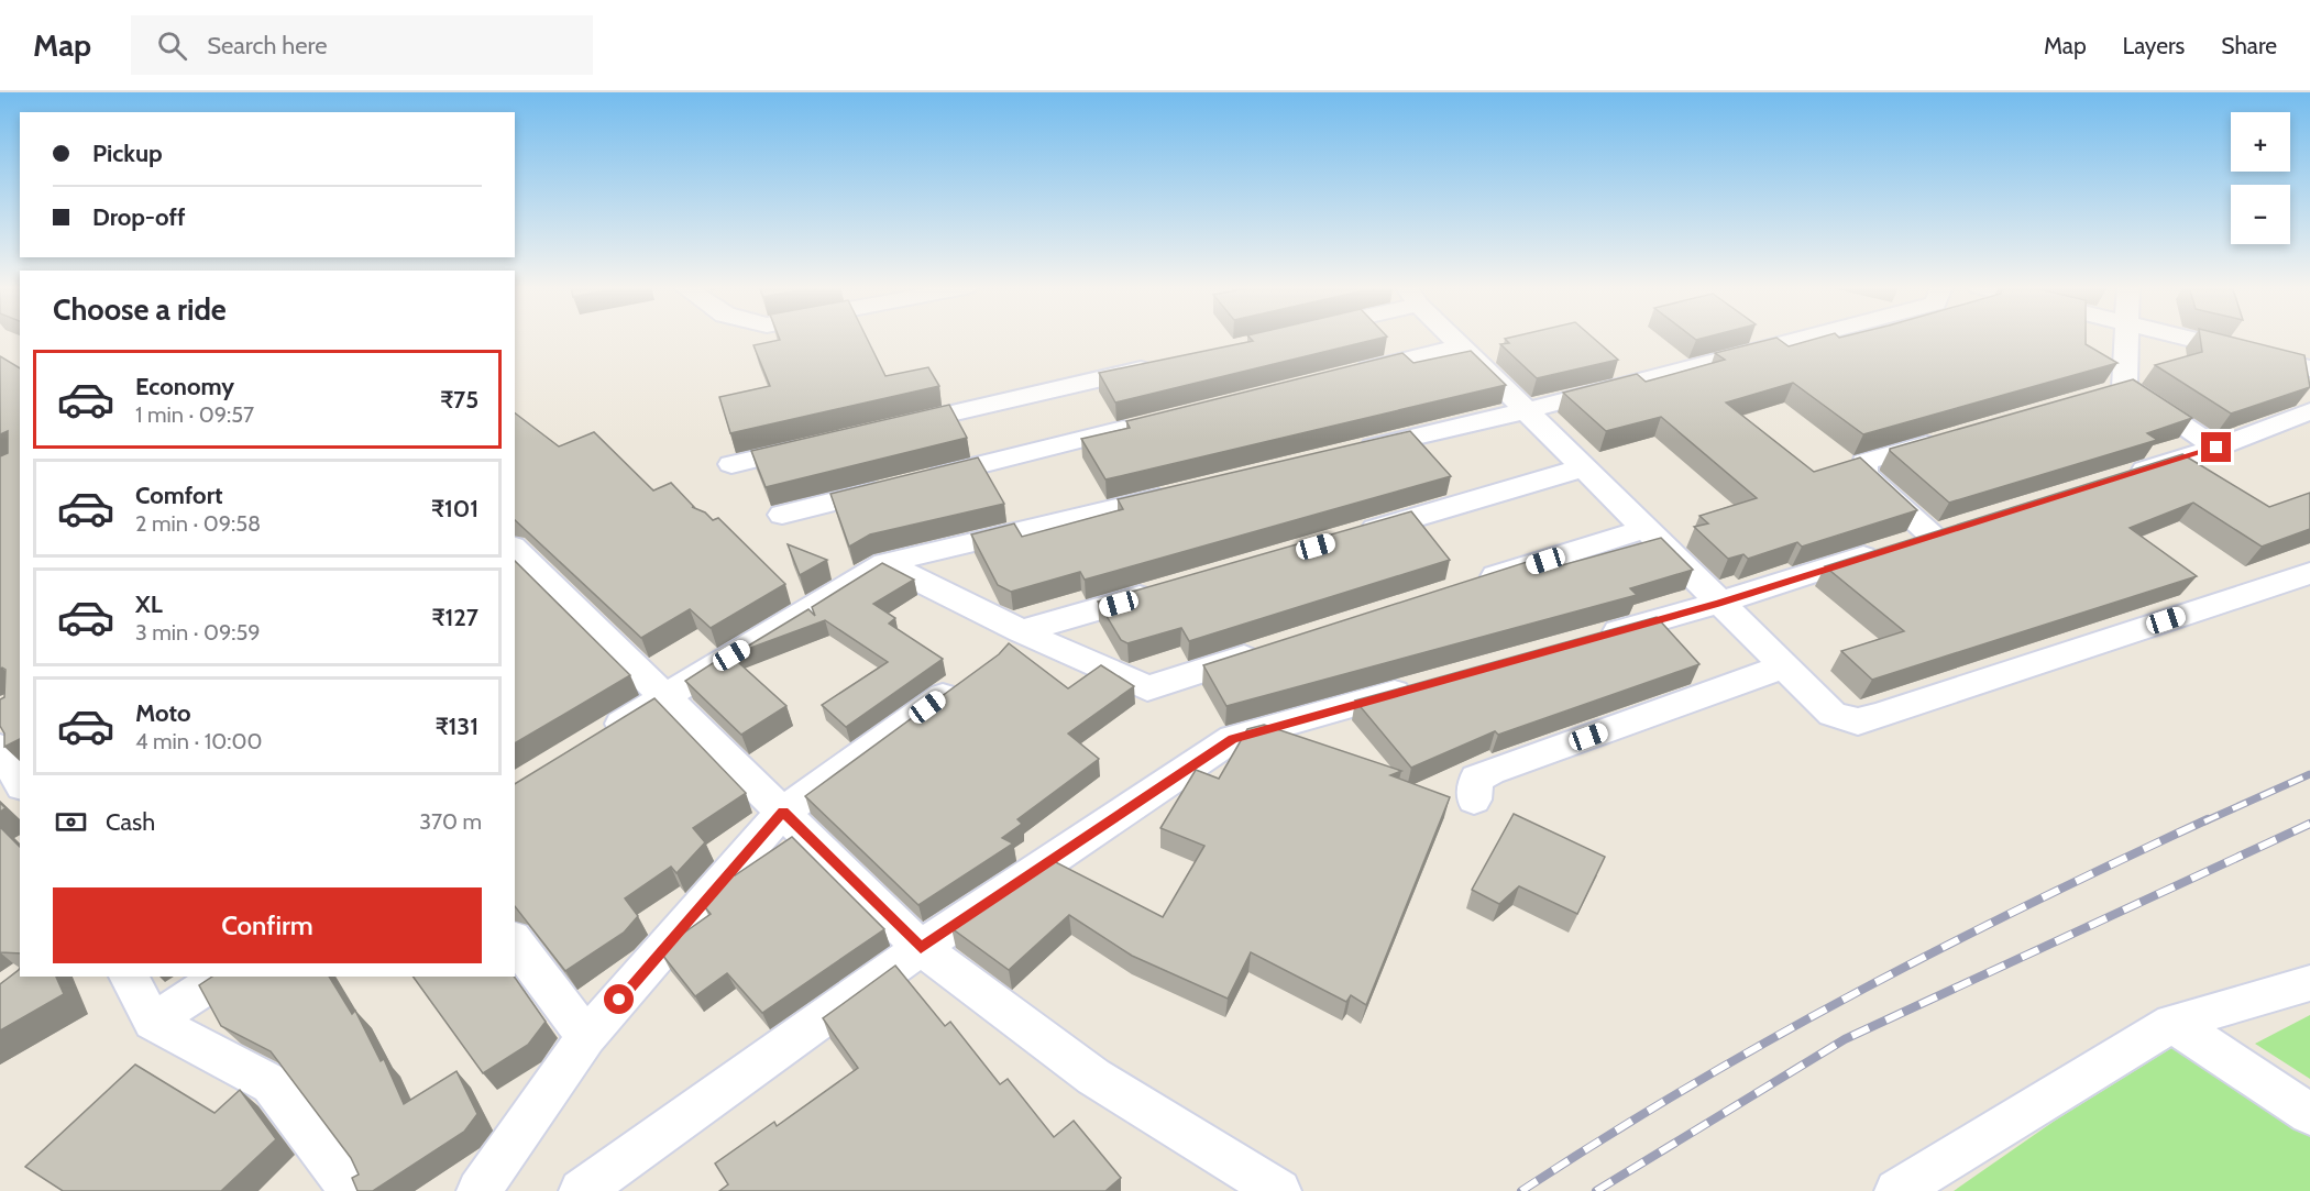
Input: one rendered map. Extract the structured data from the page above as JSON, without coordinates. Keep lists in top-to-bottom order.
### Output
{
  "page": {
    "header": "Map",
    "search": "Search here",
    "nav": ["Map", "Layers", "Share"],
    "map_buttons": ["+", "−"],
    "banner": ["Pickup", "Drop-off"],
    "heading": "Choose a ride",
    "list": [
      {
        "name": "Economy",
        "note": "1 min · 09:57",
        "value": "₹75"
      },
      {
        "name": "Comfort",
        "note": "2 min · 09:58",
        "value": "₹101"
      },
      {
        "name": "XL",
        "note": "3 min · 09:59",
        "value": "₹127"
      },
      {
        "name": "Moto",
        "note": "4 min · 10:00",
        "value": "₹131"
      }
    ],
    "pay": ["Cash", "370 m"],
    "buttons": "Confirm"
  }
}
